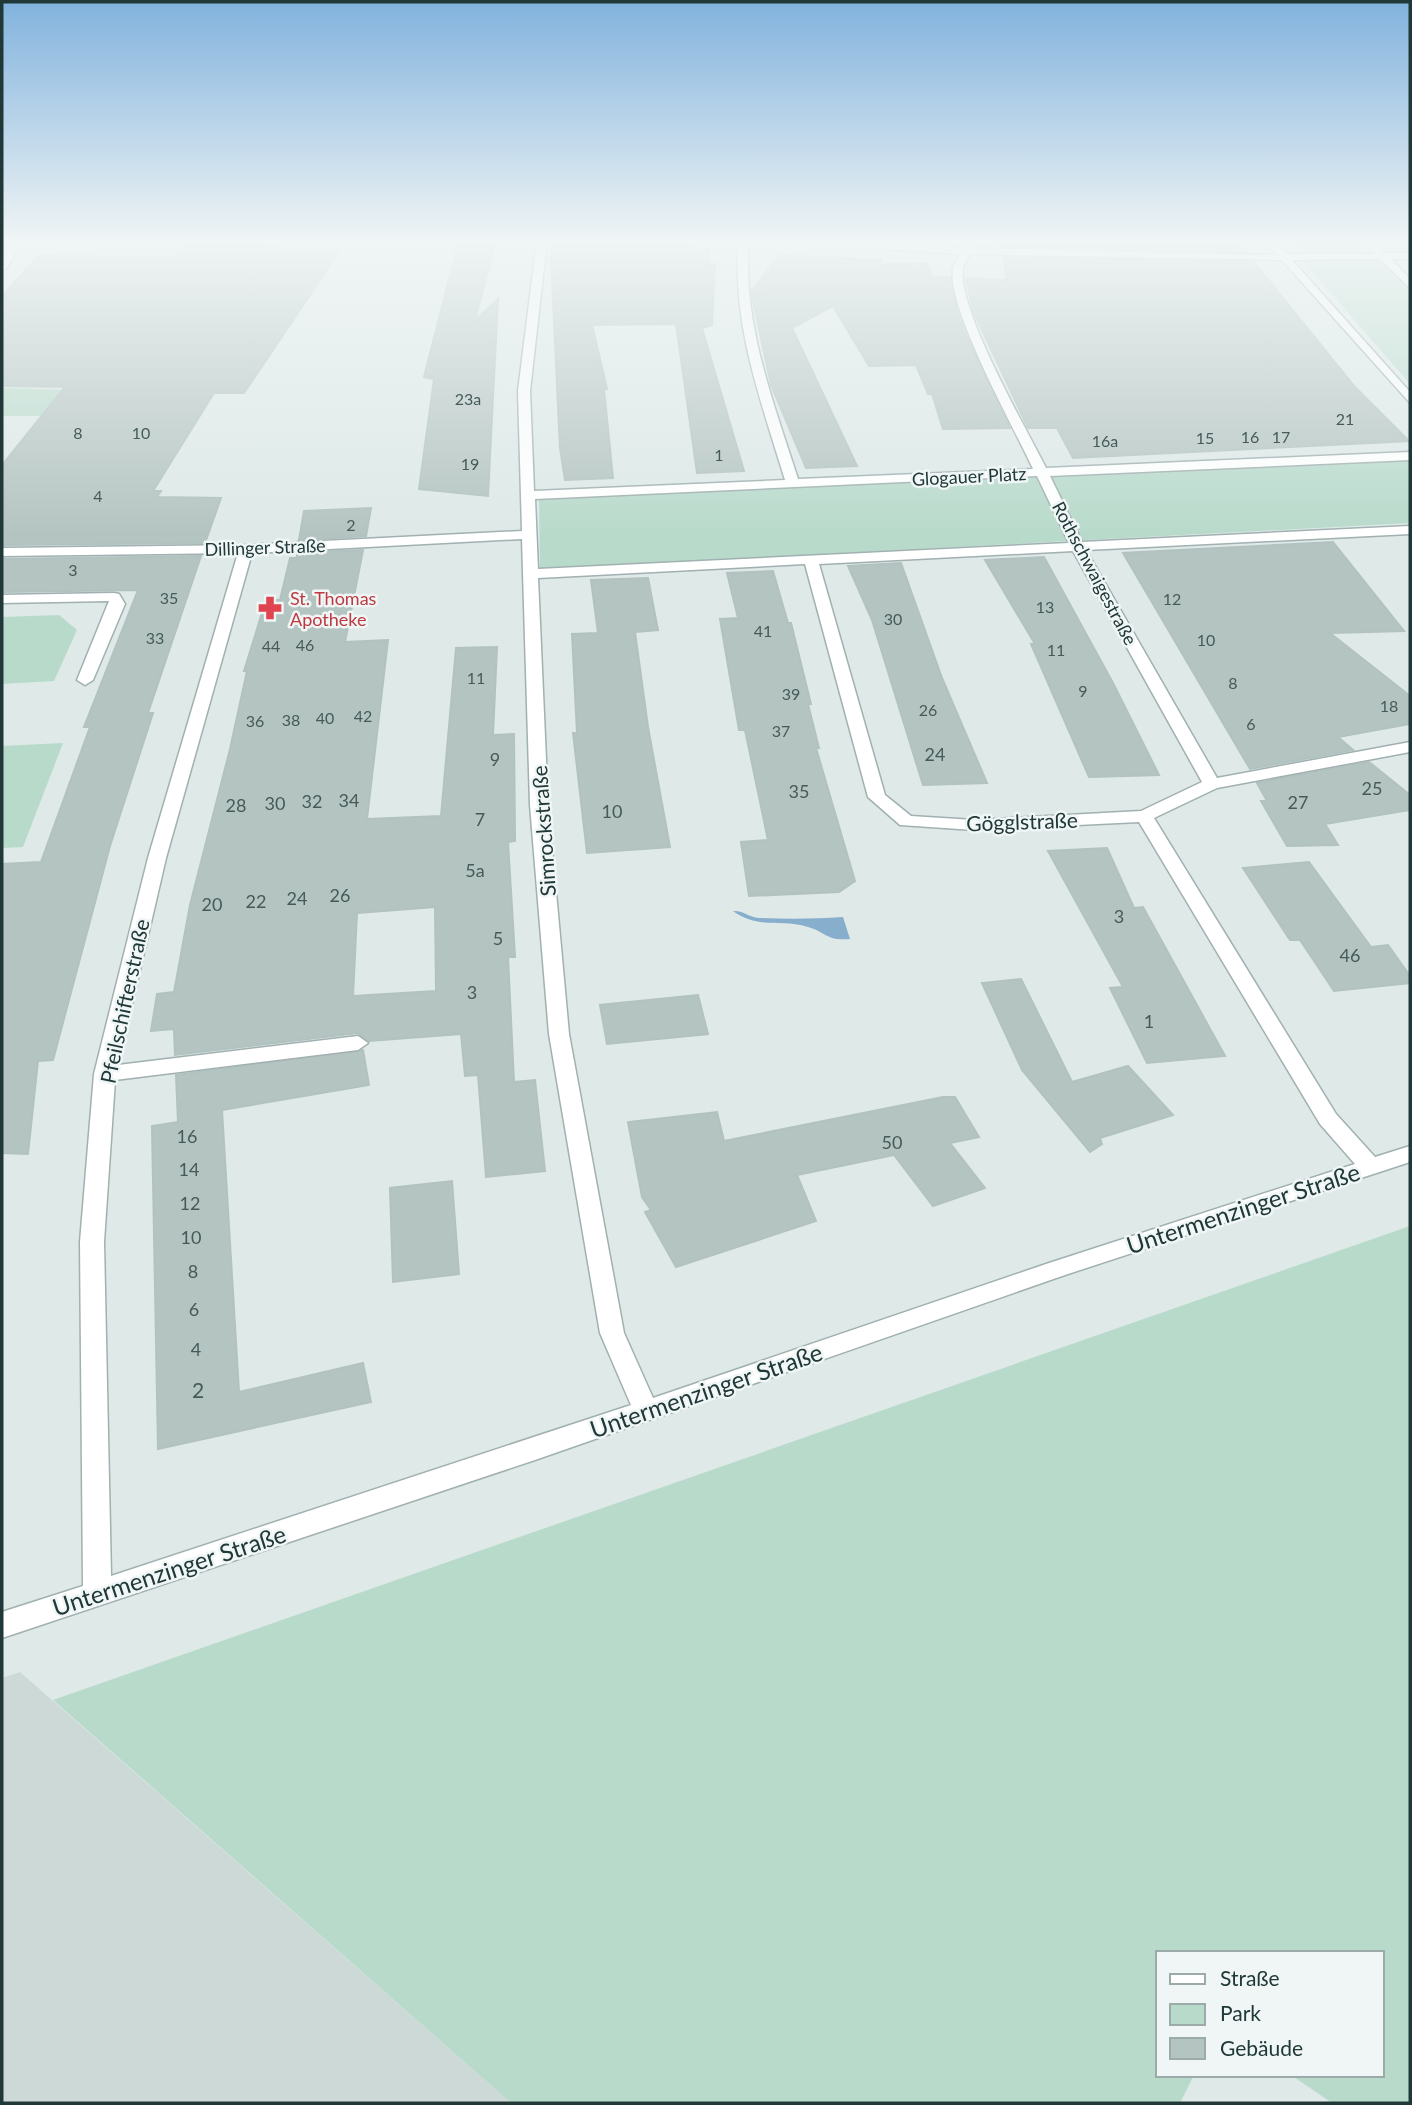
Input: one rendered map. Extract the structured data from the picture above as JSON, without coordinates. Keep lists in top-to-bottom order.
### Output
{
  "streets": {
    "street": [
      "Glogauer Platz",
      "Dillinger Straße",
      "Rothschwaigestraße",
      "Gögglstraße",
      "Simrockstraße",
      "Pfeilschifterstraße",
      "Untermenzinger Straße"
    ]
  },
  "crossings": [
    ["Glogauer Platz", "Rothschwaigestraße"],
    ["Glogauer Platz", "Simrockstraße"],
    ["Dillinger Straße", "Simrockstraße"],
    ["Dillinger Straße", "Pfeilschifterstraße"],
    ["Rothschwaigestraße", "Gögglstraße"],
    ["Simrockstraße", "Untermenzinger Straße"],
    ["Pfeilschifterstraße", "Untermenzinger Straße"]
  ],
  "places": {
    "pharmacy": ["St. Thomas Apotheke"]
  },
  "house_numbers": [
    "23a",
    "21",
    "8",
    "10",
    "16",
    "17",
    "15",
    "16a",
    "1",
    "19",
    "4",
    "2",
    "3",
    "35",
    "12",
    "13",
    "30",
    "41",
    "33",
    "10",
    "46",
    "44",
    "11",
    "11",
    "8",
    "9",
    "39",
    "18",
    "26",
    "42",
    "40",
    "38",
    "36",
    "6",
    "37",
    "24",
    "9",
    "25",
    "35",
    "34",
    "32",
    "27",
    "30",
    "28",
    "10",
    "7",
    "5a",
    "26",
    "24",
    "22",
    "20",
    "3",
    "5",
    "46",
    "3",
    "1",
    "16",
    "50",
    "14",
    "12",
    "10",
    "8",
    "6",
    "4",
    "2"
  ],
  "legend": ["Straße", "Park", "Gebäude"]
}
